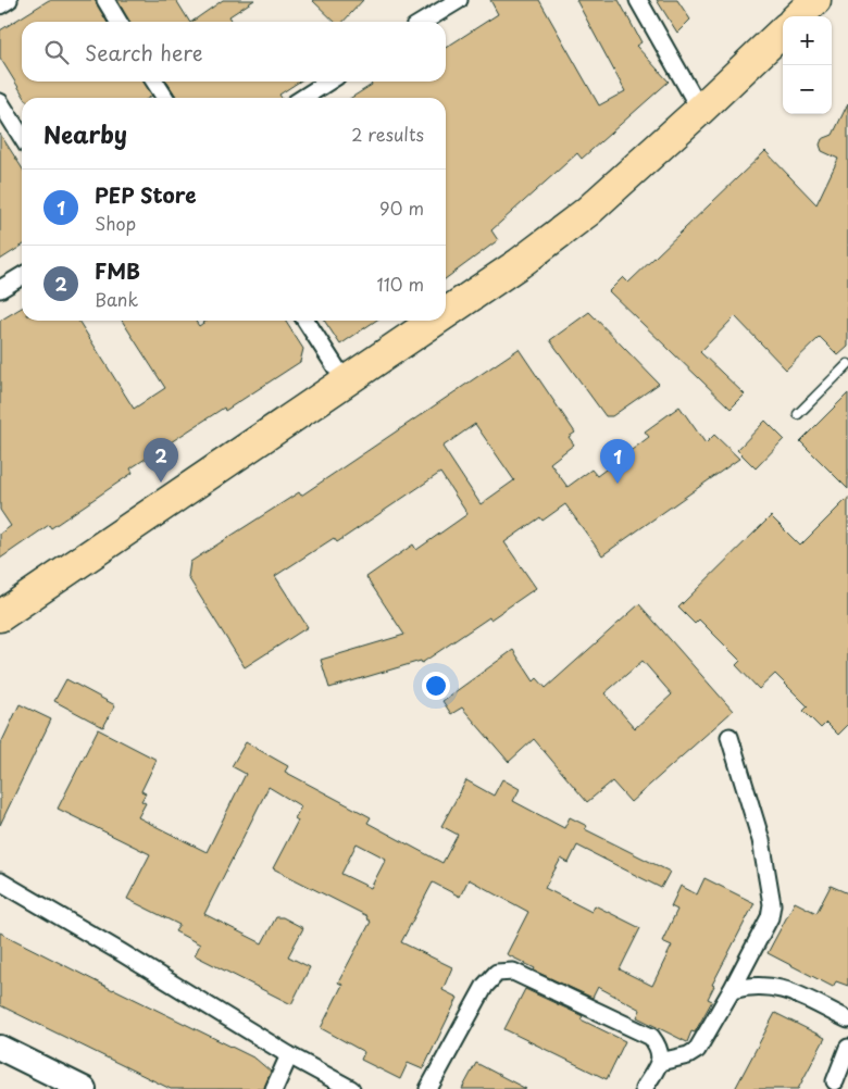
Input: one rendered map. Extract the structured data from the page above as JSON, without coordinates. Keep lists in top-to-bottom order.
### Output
{
  "page": {
    "map_buttons": ["+", "−"],
    "search": "Search here",
    "heading": ["Nearby", "2 results"],
    "list": [
      {
        "mark": "1",
        "name": "PEP Store",
        "note": "Shop",
        "value": "90 m"
      },
      {
        "mark": "2",
        "name": "FMB",
        "note": "Bank",
        "value": "110 m"
      }
    ],
    "pins": ["2", "1"]
  }
}
